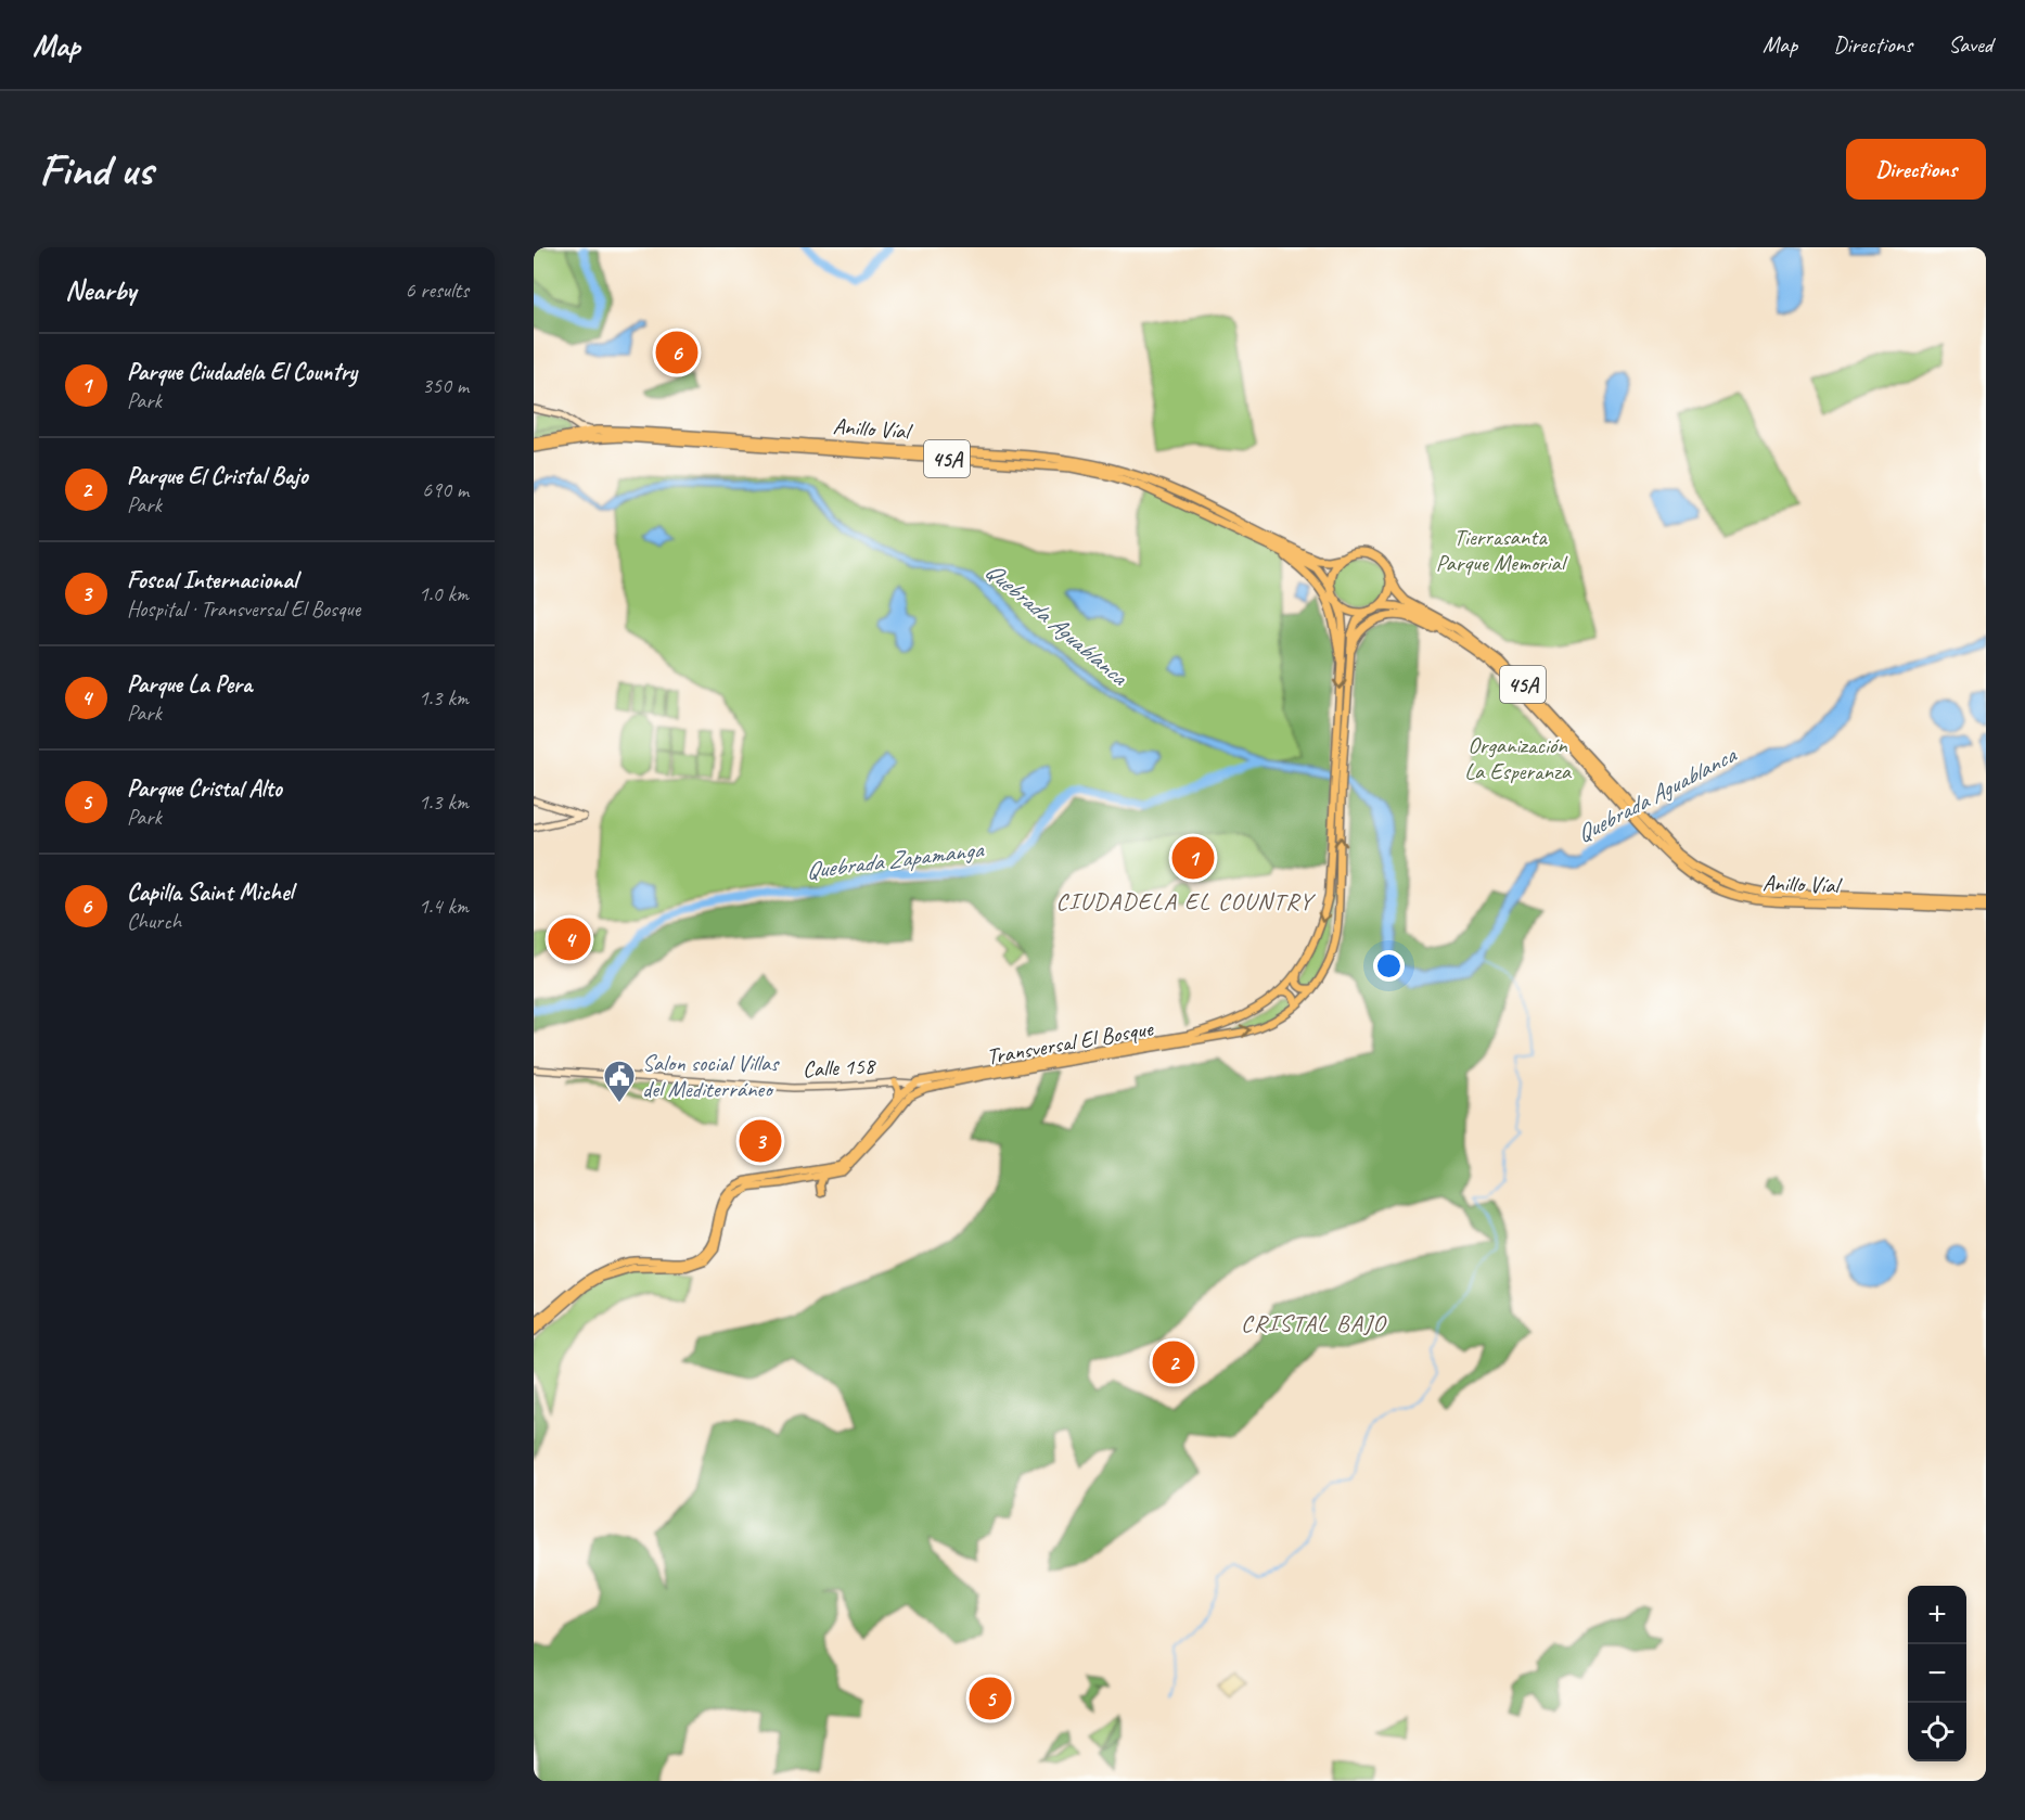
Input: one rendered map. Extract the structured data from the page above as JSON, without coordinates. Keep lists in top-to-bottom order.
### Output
{
  "streets": {
    "highway": ["Anillo Víal", "45A"],
    "main road": ["Transversal El Bosque"],
    "street": ["Calle 158"]
  },
  "crossings": [
    ["Anillo Víal", "Transversal El Bosque"],
    ["Transversal El Bosque", "Calle 158"]
  ],
  "districts": ["CIUDADELA EL COUNTRY", "CRISTAL BAJO"],
  "water": ["Quebrada Aguablanca", "Quebrada Zapamanga"],
  "parks": ["Tierrasanta Parque Memorial", "Organización La Esperanza"],
  "places": {
    "public building": ["Salon social Villas del Mediterráneo"]
  },
  "page": {
    "header": "Map",
    "nav": ["Map", "Directions", "Saved"],
    "buttons": "Directions",
    "title": "Find us",
    "heading": ["Nearby", "6 results"],
    "pins": [
      "6",
      "1",
      "4",
      "3",
      "2",
      "5"
    ],
    "list": [
      {
        "mark": "1",
        "name": "Parque Ciudadela El Country",
        "note": "Park",
        "value": "350 m"
      },
      {
        "mark": "2",
        "name": "Parque El Cristal Bajo",
        "note": "Park",
        "value": "690 m"
      },
      {
        "mark": "3",
        "name": "Foscal Internacional",
        "note": "Hospital · Transversal El Bosque",
        "value": "1.0 km"
      },
      {
        "mark": "4",
        "name": "Parque La Pera",
        "note": "Park",
        "value": "1.3 km"
      },
      {
        "mark": "5",
        "name": "Parque Cristal Alto",
        "note": "Park",
        "value": "1.3 km"
      },
      {
        "mark": "6",
        "name": "Capilla Saint Michel",
        "note": "Church",
        "value": "1.4 km"
      }
    ],
    "map_buttons": ["+", "−"]
  }
}
